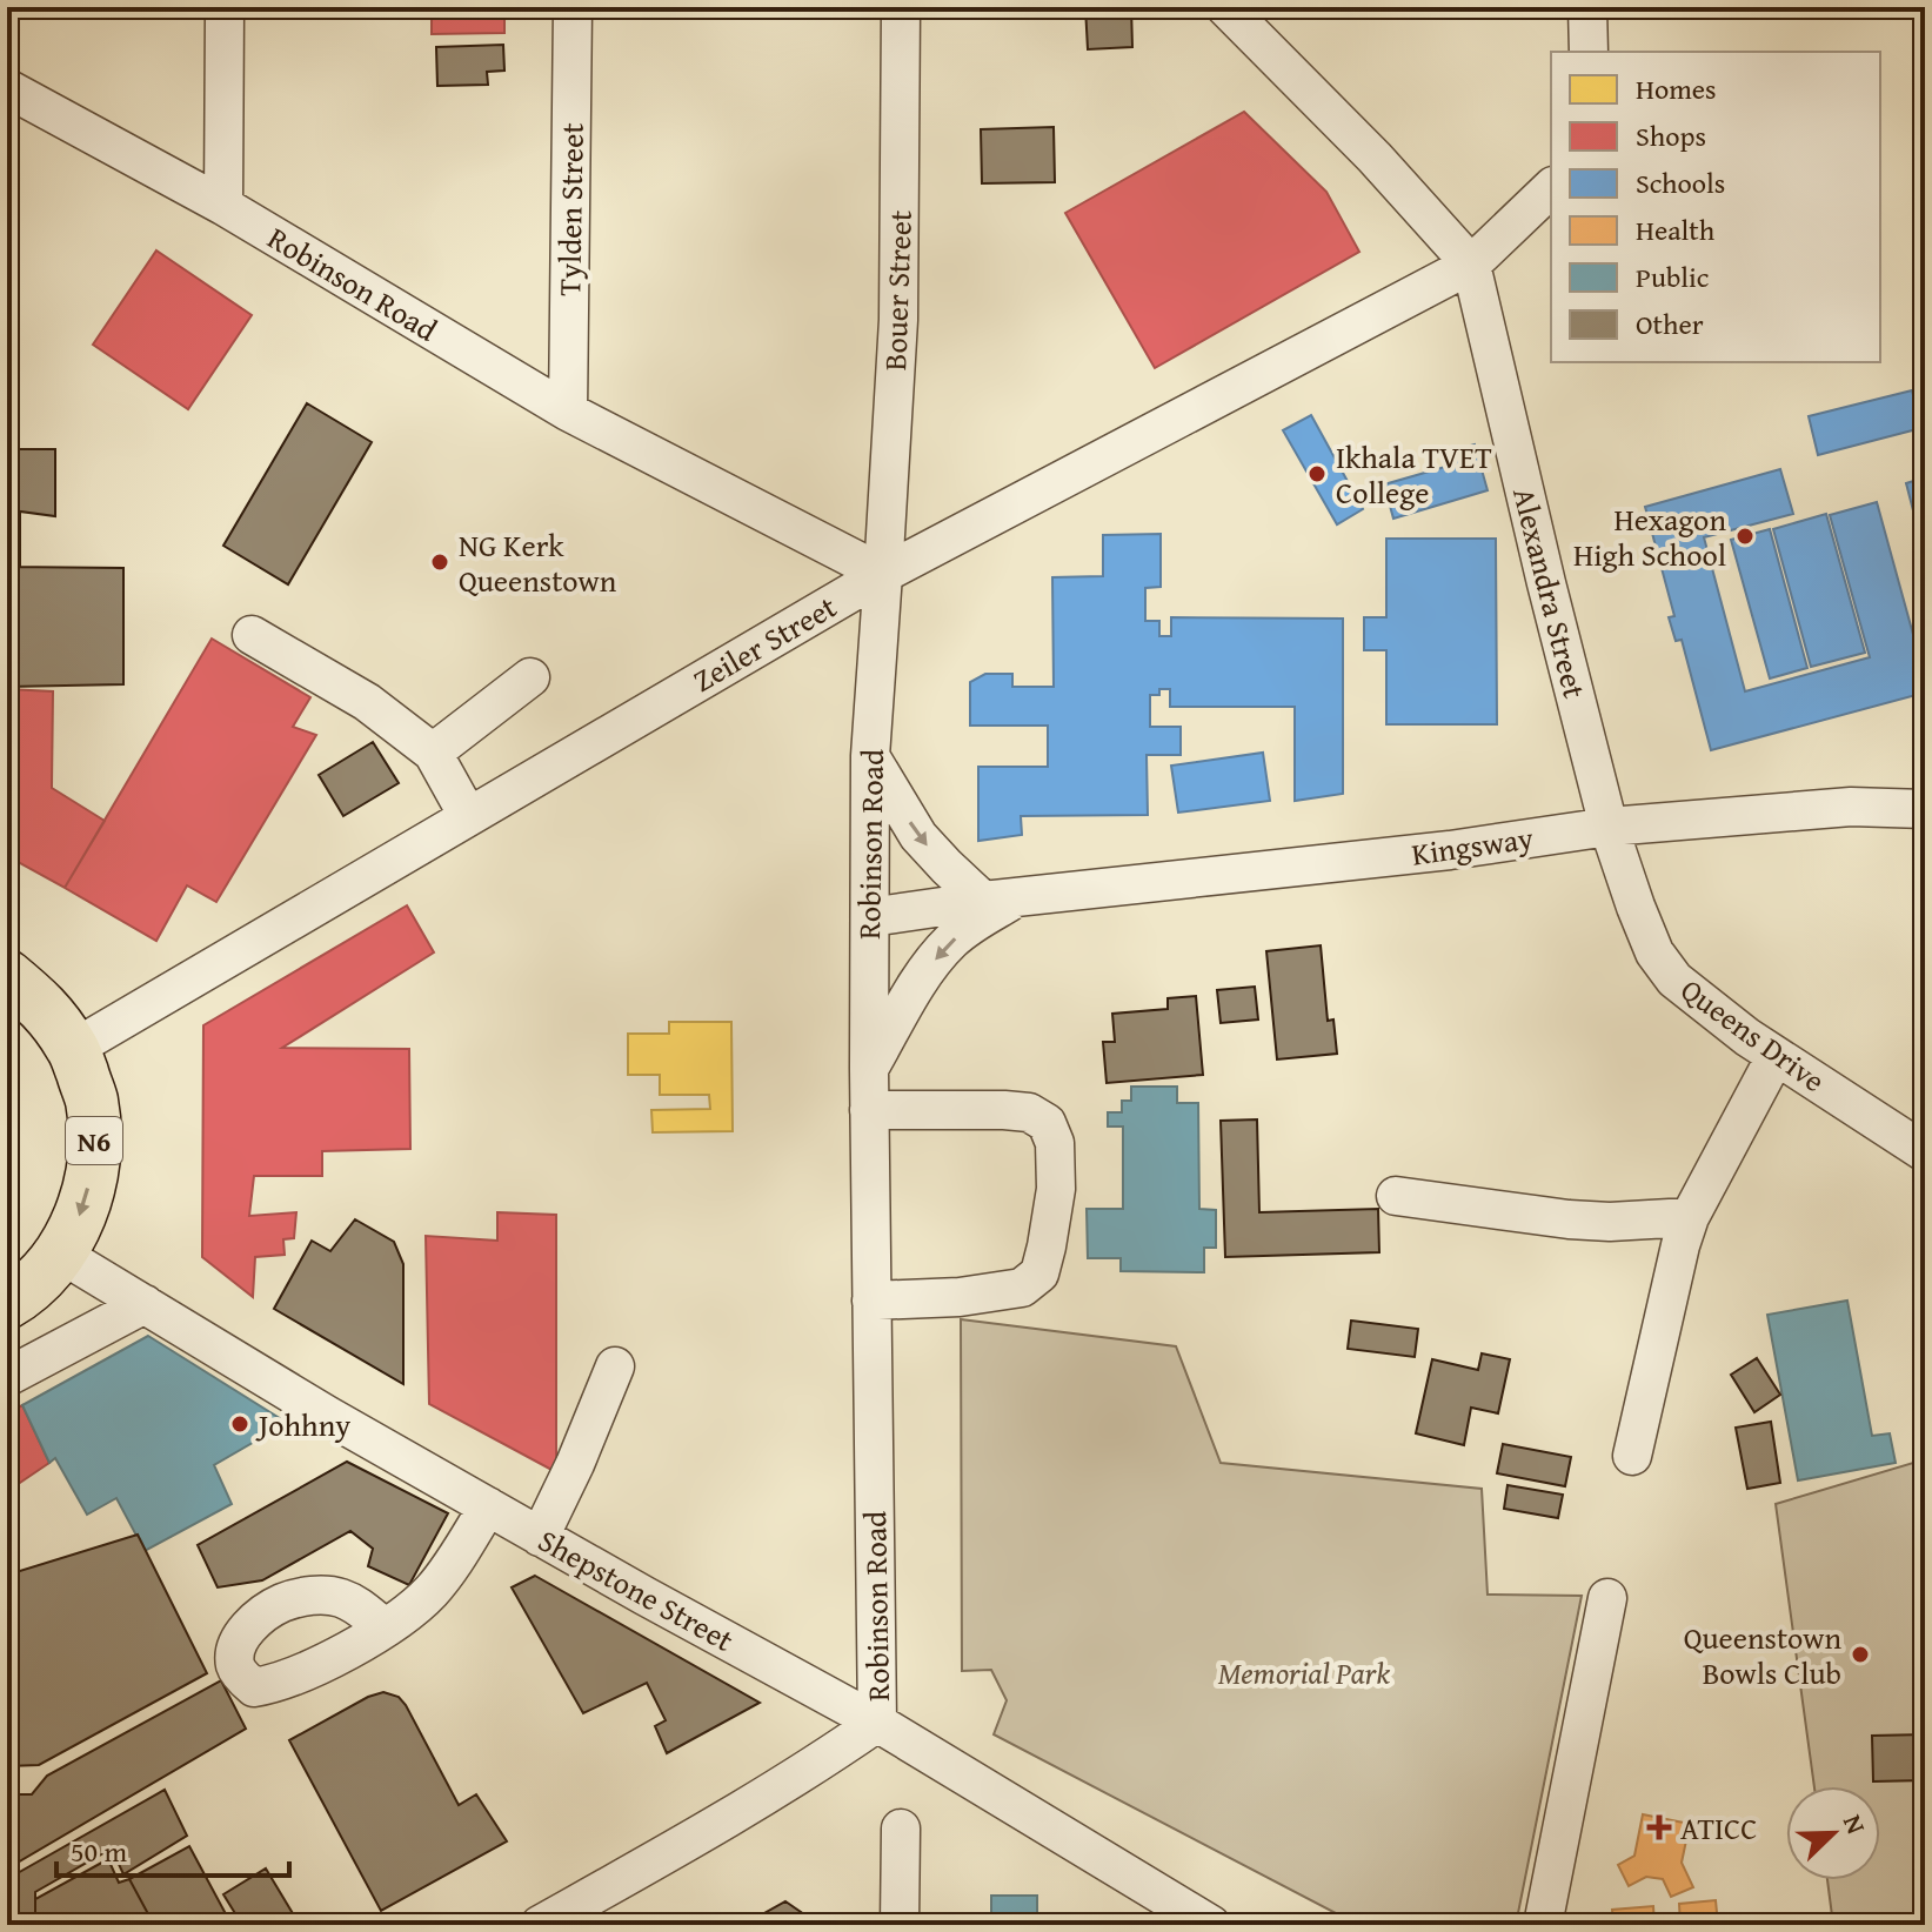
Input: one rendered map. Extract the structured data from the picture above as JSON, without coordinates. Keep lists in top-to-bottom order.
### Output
{
  "streets": {
    "highway": ["N6"],
    "street": [
      "Tylden Street",
      "Robinson Road",
      "Bouer Street",
      "Alexandra Street",
      "Zeiler Street",
      "Kingsway",
      "Queens Drive",
      "Shepstone Street"
    ]
  },
  "crossings": [
    ["Tylden Street", "Robinson Road"],
    ["Robinson Road", "Bouer Street"],
    ["Robinson Road", "Zeiler Street"],
    ["Robinson Road", "Kingsway"],
    ["Robinson Road", "Shepstone Street"],
    ["Bouer Street", "Zeiler Street"],
    ["Alexandra Street", "Zeiler Street"],
    ["Alexandra Street", "Kingsway"],
    ["Alexandra Street", "Queens Drive"],
    ["Zeiler Street", "N6"],
    ["Kingsway", "Queens Drive"],
    ["N6", "Shepstone Street"]
  ],
  "parks": ["Memorial Park"],
  "places": {
    "other": [
      "Ikhala TVET College",
      "Hexagon High School",
      "NG Kerk Queenstown",
      "Johhny",
      "Queenstown Bowls Club"
    ],
    "health": ["ATICC"]
  },
  "legend": [
    "Homes",
    "Shops",
    "Schools",
    "Health",
    "Public",
    "Other"
  ],
  "scale_bar": "50 m",
  "north": "top right"
}
